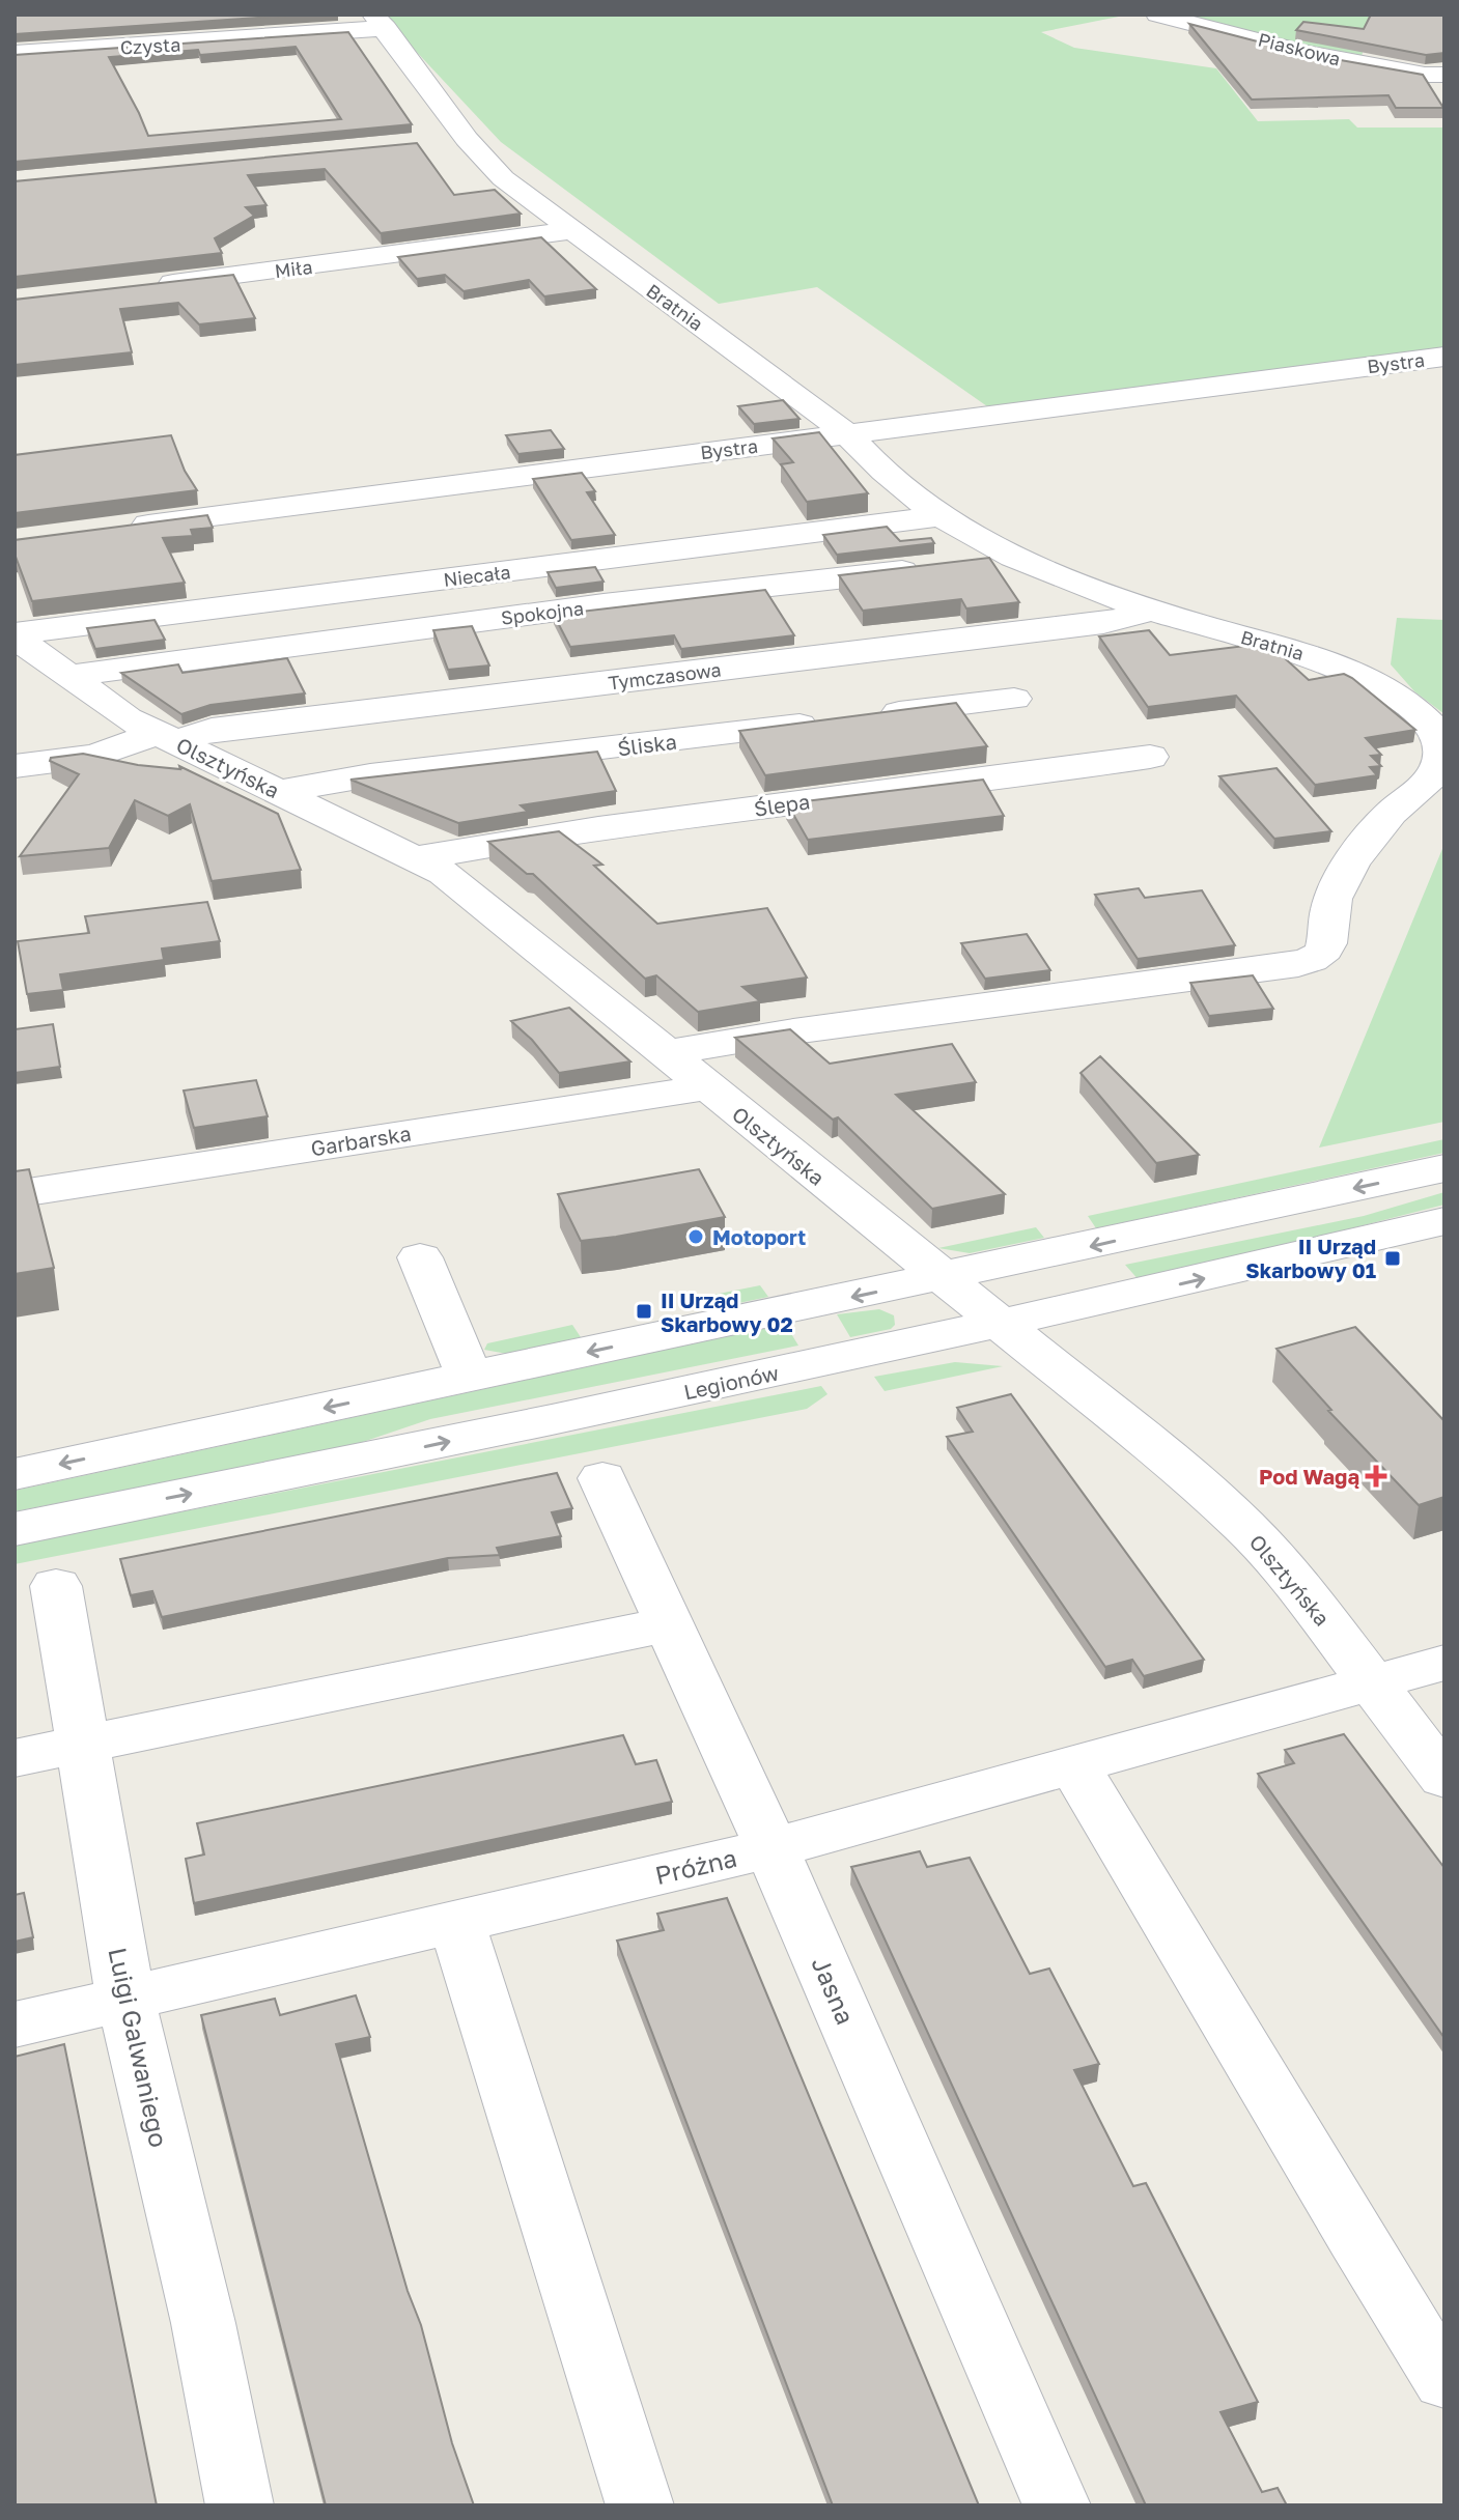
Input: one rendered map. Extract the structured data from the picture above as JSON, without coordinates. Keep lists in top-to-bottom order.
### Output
{
  "streets": {
    "street": [
      "Czysta",
      "Piaskowa",
      "Miła",
      "Bratnia",
      "Bystra",
      "Niecała",
      "Spokojna",
      "Tymczasowa",
      "Śliska",
      "Olsztyńska",
      "Ślepa",
      "Garbarska",
      "Legionów",
      "Próżna",
      "Jasna",
      "Luigi Galwaniego"
    ]
  },
  "crossings": [
    ["Czysta", "Bratnia"],
    ["Miła", "Bratnia"],
    ["Bratnia", "Bystra"],
    ["Bratnia", "Niecała"],
    ["Bratnia", "Spokojna"],
    ["Bratnia", "Tymczasowa"],
    ["Bratnia", "Olsztyńska"],
    ["Niecała", "Olsztyńska"],
    ["Spokojna", "Olsztyńska"],
    ["Tymczasowa", "Olsztyńska"],
    ["Śliska", "Olsztyńska"],
    ["Olsztyńska", "Ślepa"],
    ["Olsztyńska", "Garbarska"],
    ["Olsztyńska", "Legionów"],
    ["Olsztyńska", "Próżna"],
    ["Próżna", "Jasna"],
    ["Próżna", "Luigi Galwaniego"]
  ],
  "places": {
    "other": ["Motoport"],
    "transit": ["II Urząd Skarbowy 01", "II Urząd Skarbowy 02"],
    "health": ["Pod Wagą"]
  }
}
